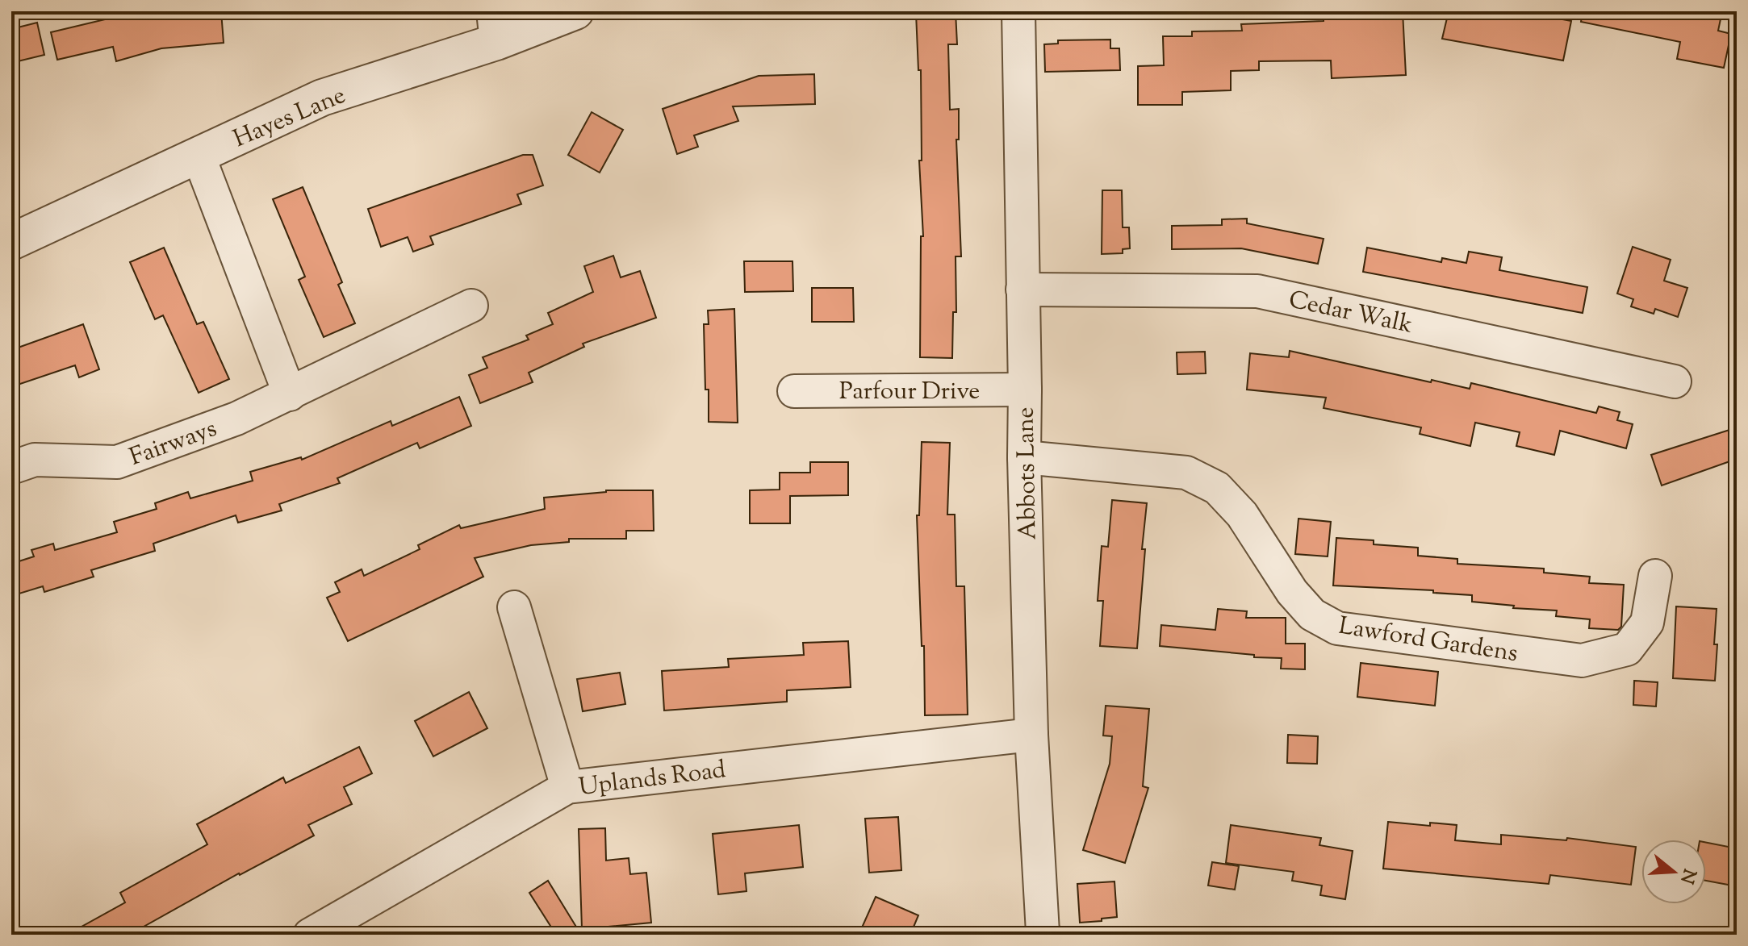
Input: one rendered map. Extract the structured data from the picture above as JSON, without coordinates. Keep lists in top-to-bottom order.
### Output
{
  "streets": {
    "street": [
      "Hayes Lane",
      "Cedar Walk",
      "Parfour Drive",
      "Fairways",
      "Abbots Lane",
      "Lawford Gardens",
      "Uplands Road"
    ]
  },
  "crossings": [
    ["Cedar Walk", "Abbots Lane"],
    ["Parfour Drive", "Abbots Lane"],
    ["Abbots Lane", "Lawford Gardens"],
    ["Abbots Lane", "Uplands Road"]
  ],
  "north": "right"
}
